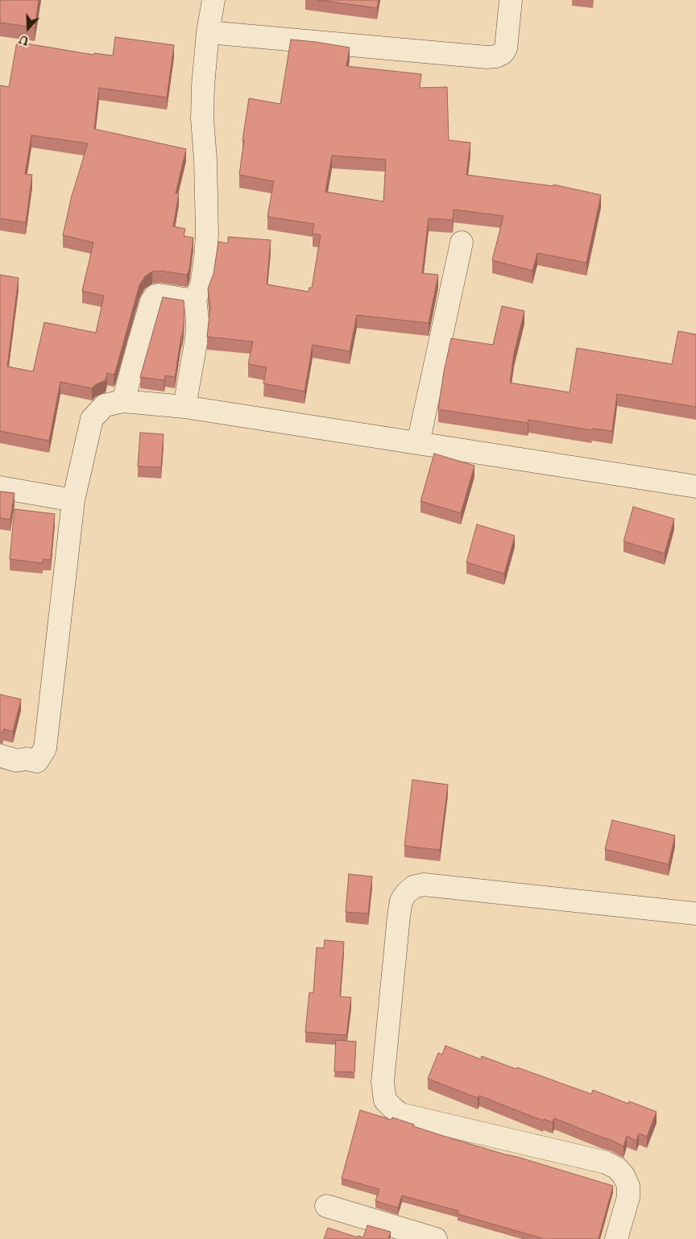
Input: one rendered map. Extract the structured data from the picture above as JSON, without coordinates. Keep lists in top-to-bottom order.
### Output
{
  "north": "bottom"
}
